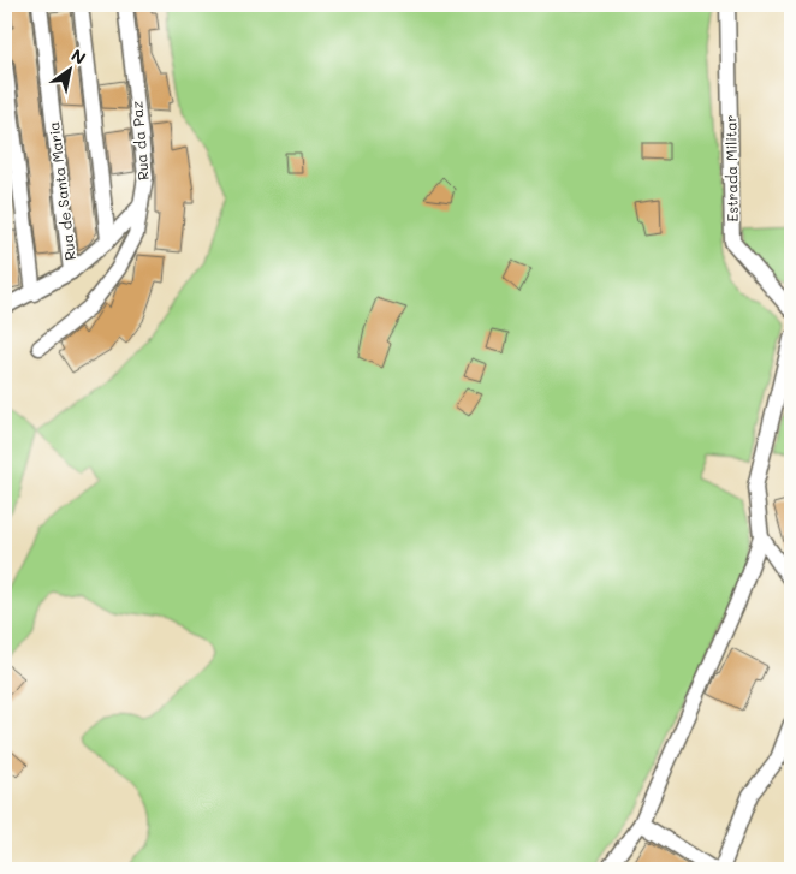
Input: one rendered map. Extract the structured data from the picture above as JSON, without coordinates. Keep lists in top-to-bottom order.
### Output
{
  "streets": {
    "street": ["Rua da Paz", "Estrada Militar", "Rua de Santa Maria"]
  },
  "north": "top right"
}
